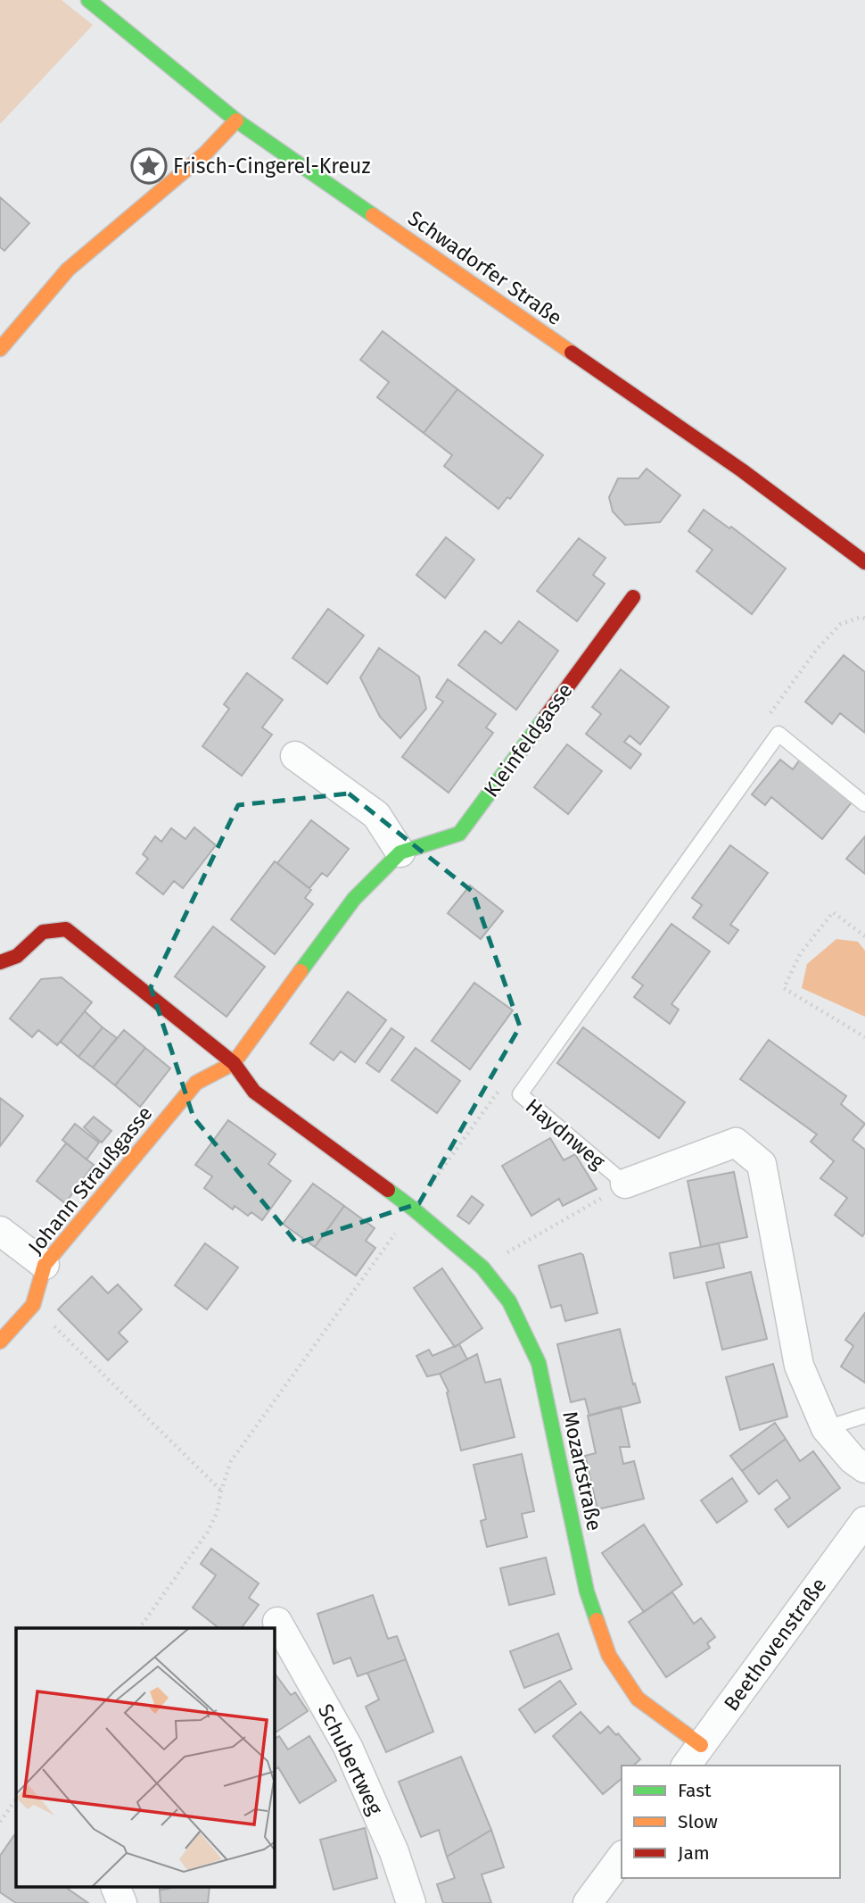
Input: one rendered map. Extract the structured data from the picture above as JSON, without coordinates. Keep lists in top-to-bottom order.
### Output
{
  "streets": {
    "street": [
      "Schwadorfer Straße",
      "Kleinfeldgasse",
      "Haydnweg",
      "Johann Straußgasse",
      "Mozartstraße",
      "Beethovenstraße",
      "Schubertweg"
    ]
  },
  "crossings": [
    ["Kleinfeldgasse", "Johann Straußgasse"],
    ["Mozartstraße", "Beethovenstraße"]
  ],
  "places": {
    "place": ["Frisch-Cingerel-Kreuz"]
  },
  "legend": ["Fast", "Slow", "Jam"]
}
